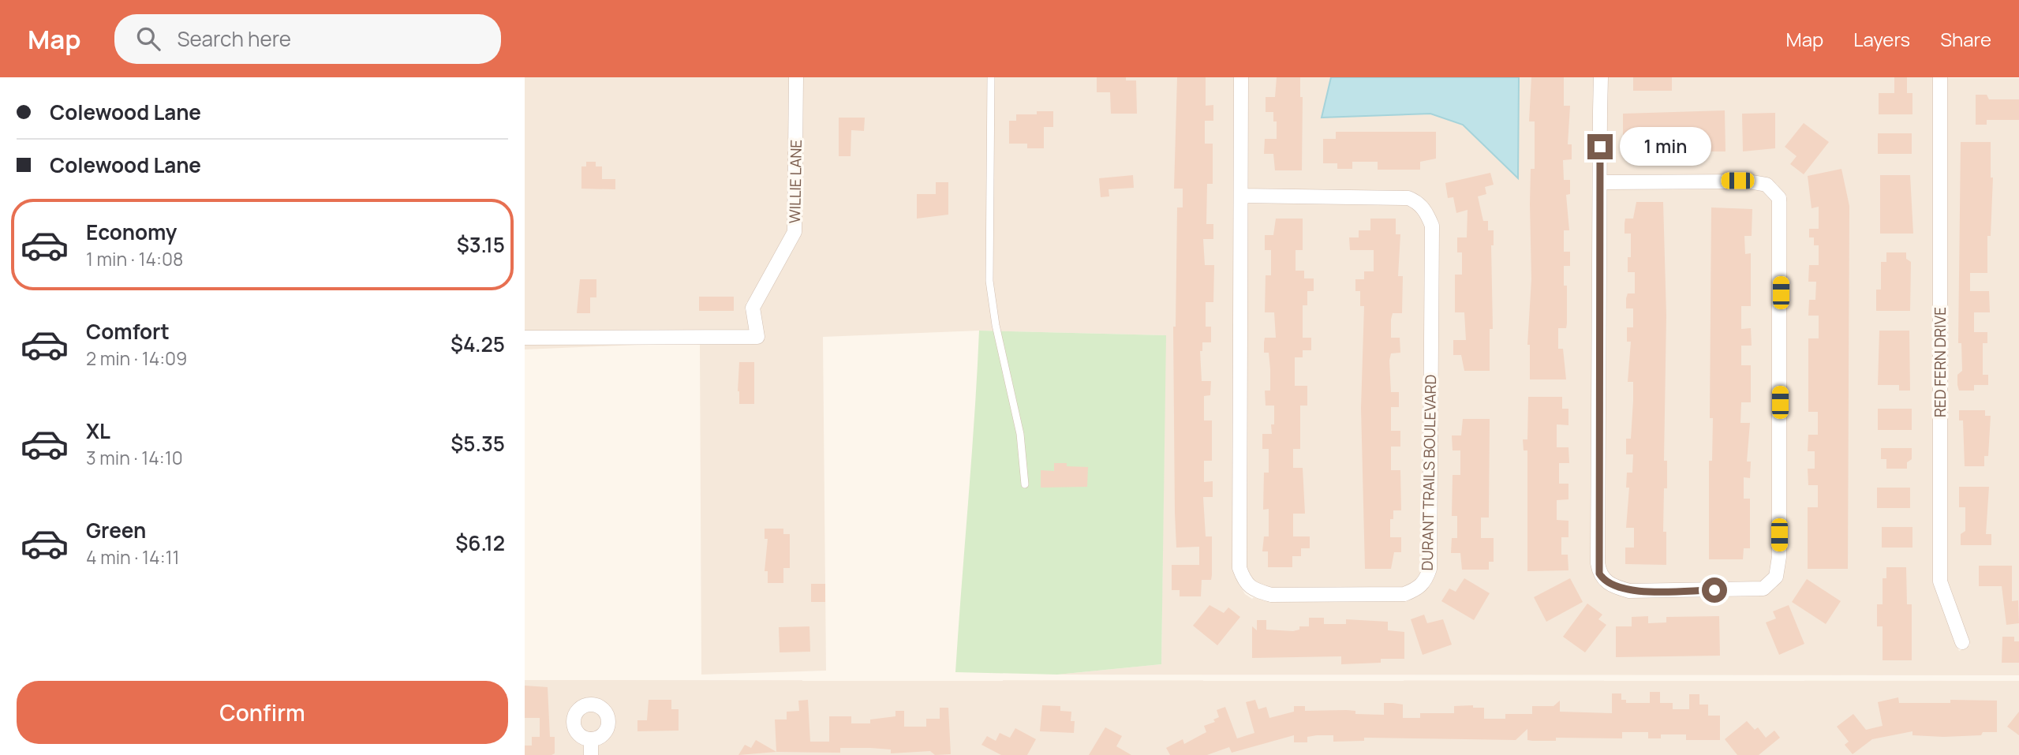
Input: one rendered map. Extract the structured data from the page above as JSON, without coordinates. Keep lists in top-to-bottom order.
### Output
{
  "streets": {
    "street": ["WILLIE LANE", "RED FERN DRIVE", "DURANT TRAILS BOULEVARD"]
  },
  "page": {
    "header": "Map",
    "search": "Search here",
    "nav": ["Map", "Layers", "Share"],
    "banner": ["Colewood Lane", "Colewood Lane"],
    "bubble": "1 min",
    "list": [
      {
        "name": "Economy",
        "note": "1 min · 14:08",
        "value": "$3.15"
      },
      {
        "name": "Comfort",
        "note": "2 min · 14:09",
        "value": "$4.25"
      },
      {
        "name": "XL",
        "note": "3 min · 14:10",
        "value": "$5.35"
      },
      {
        "name": "Green",
        "note": "4 min · 14:11",
        "value": "$6.12"
      }
    ],
    "buttons": "Confirm"
  }
}
